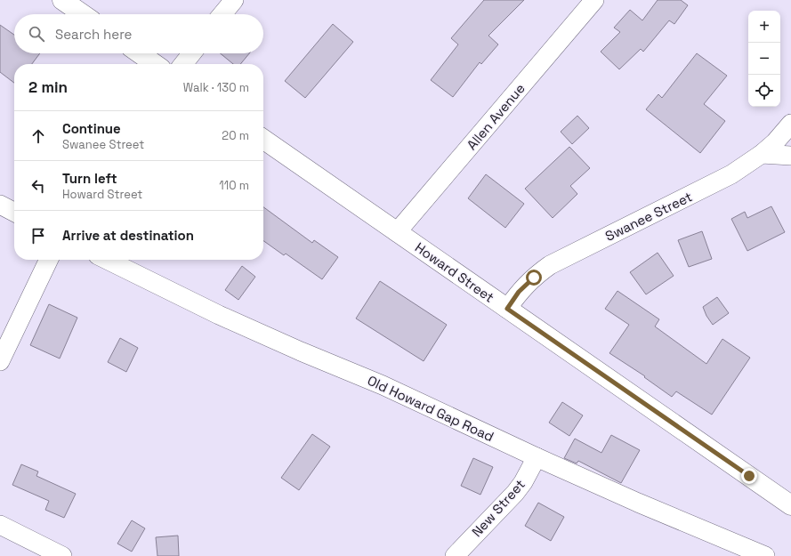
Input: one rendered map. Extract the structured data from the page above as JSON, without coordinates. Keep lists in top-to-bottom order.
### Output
{
  "streets": {
    "street": [
      "Allen Avenue",
      "Swanee Street",
      "Howard Street",
      "Old Howard Gap Road",
      "New Street"
    ]
  },
  "crossings": [
    ["Allen Avenue", "Howard Street"],
    ["Swanee Street", "Howard Street"],
    ["Old Howard Gap Road", "New Street"]
  ],
  "page": {
    "map_buttons": ["+", "−"],
    "search": "Search here",
    "heading": ["2 min", "Walk · 130 m"],
    "list": [
      ["Continue", "Swanee Street", "20 m"],
      ["Turn left", "Howard Street", "110 m"],
      "Arrive at destination"
    ]
  }
}
